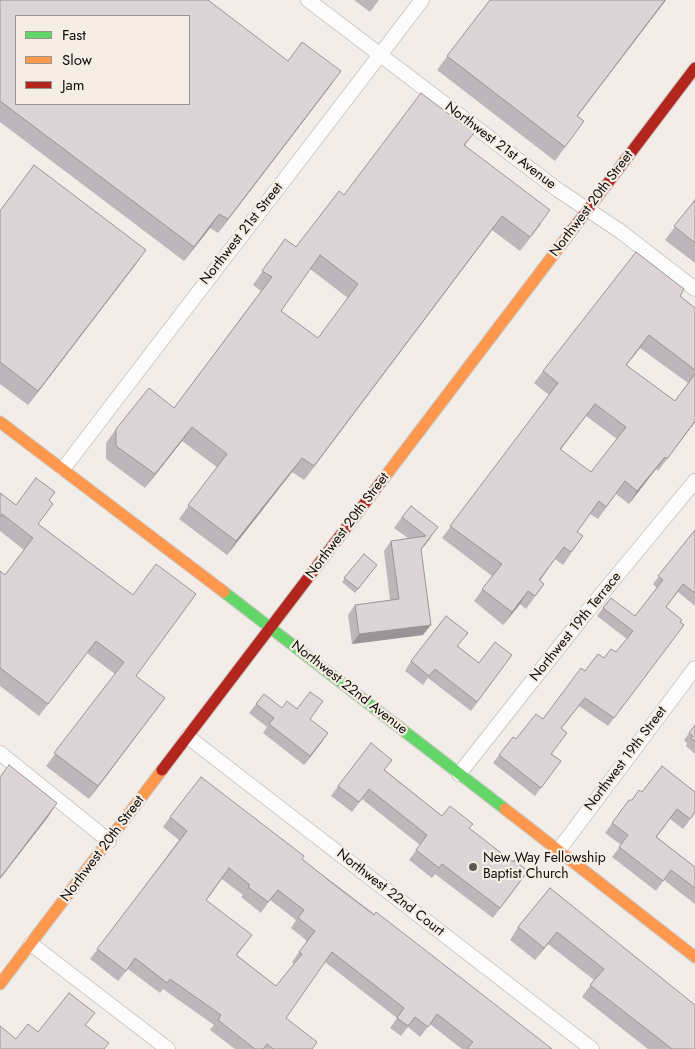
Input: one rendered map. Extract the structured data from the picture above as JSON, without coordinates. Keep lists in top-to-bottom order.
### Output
{
  "streets": {
    "main road": ["Northwest 20th Street", "Northwest 22nd Avenue"],
    "street": [
      "Northwest 21st Avenue",
      "Northwest 21st Street",
      "Northwest 19th Terrace",
      "Northwest 19th Street",
      "Northwest 22nd Court"
    ]
  },
  "crossings": [
    ["Northwest 21st Avenue", "Northwest 20th Street"],
    ["Northwest 21st Avenue", "Northwest 21st Street"],
    ["Northwest 20th Street", "Northwest 22nd Avenue"],
    ["Northwest 20th Street", "Northwest 22nd Court"],
    ["Northwest 21st Street", "Northwest 22nd Avenue"],
    ["Northwest 19th Terrace", "Northwest 22nd Avenue"],
    ["Northwest 22nd Avenue", "Northwest 19th Street"]
  ],
  "places": ["New Way Fellowship Baptist Church"],
  "legend": ["Fast", "Slow", "Jam"]
}
